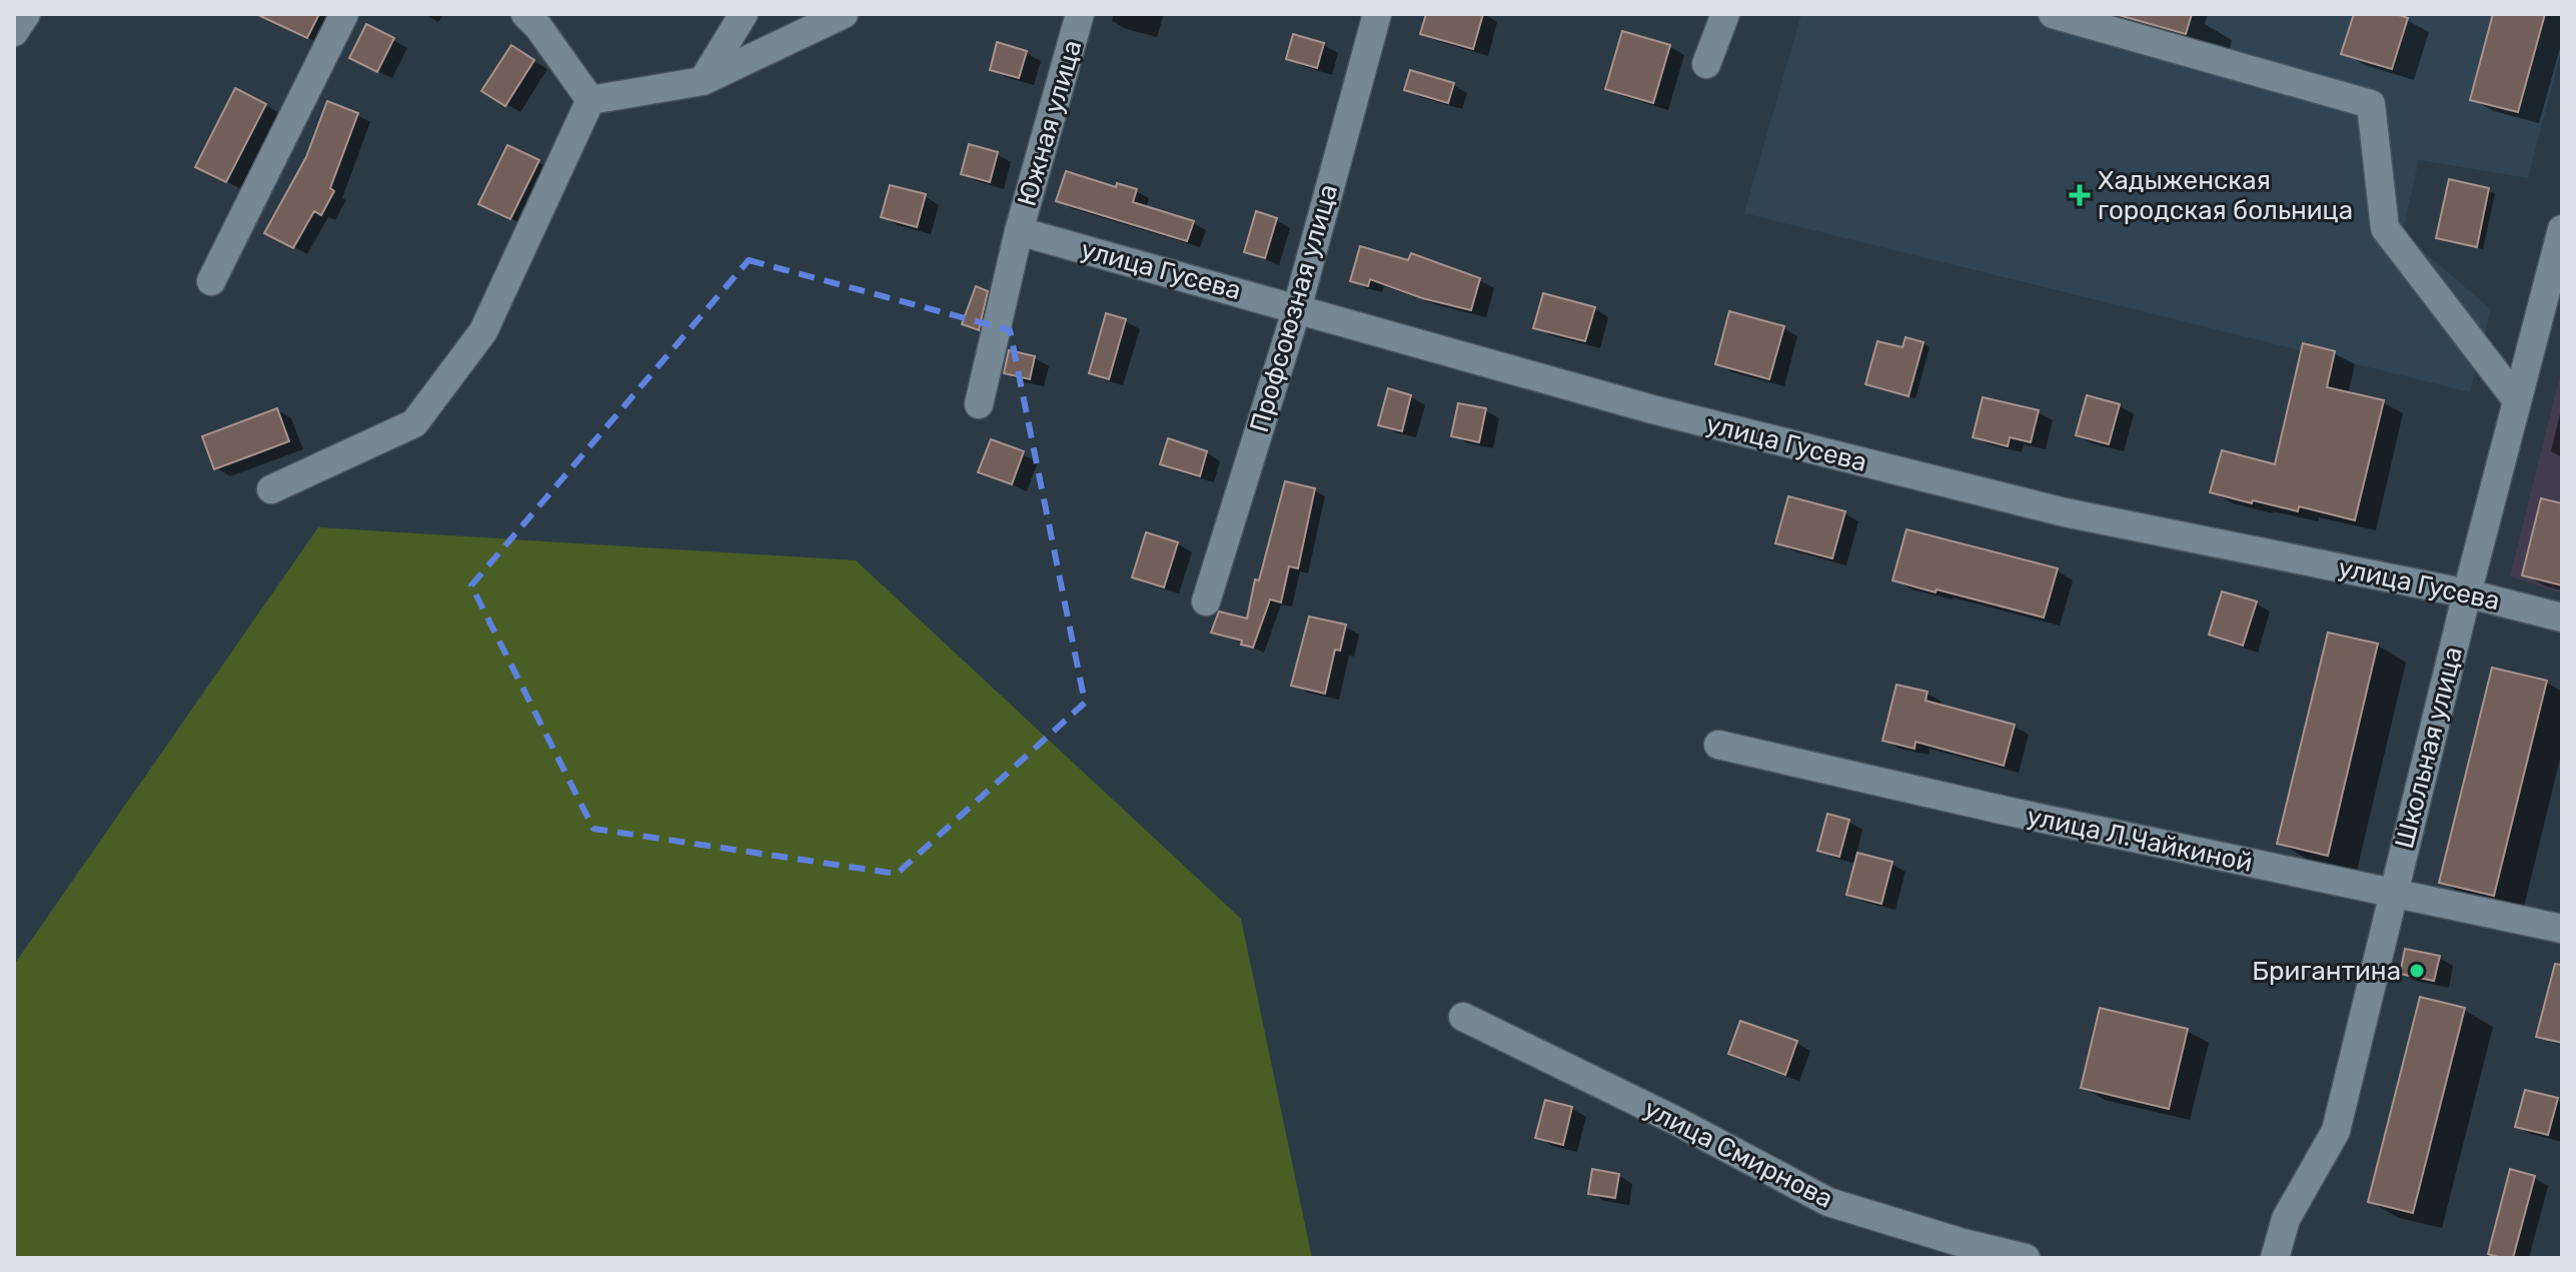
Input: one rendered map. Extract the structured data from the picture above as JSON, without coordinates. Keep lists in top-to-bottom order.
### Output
{
  "streets": {
    "street": [
      "Южная улица",
      "улица Гусева",
      "Профсоюзная улица",
      "Школьная улица",
      "улица Л.Чайкиной",
      "улица Смирнова"
    ]
  },
  "crossings": [
    ["Южная улица", "улица Гусева"],
    ["улица Гусева", "Профсоюзная улица"],
    ["улица Гусева", "Школьная улица"],
    ["Школьная улица", "улица Л.Чайкиной"]
  ],
  "places": {
    "health": ["Хадыженская городская больница"],
    "other": ["Бригантина"]
  }
}
